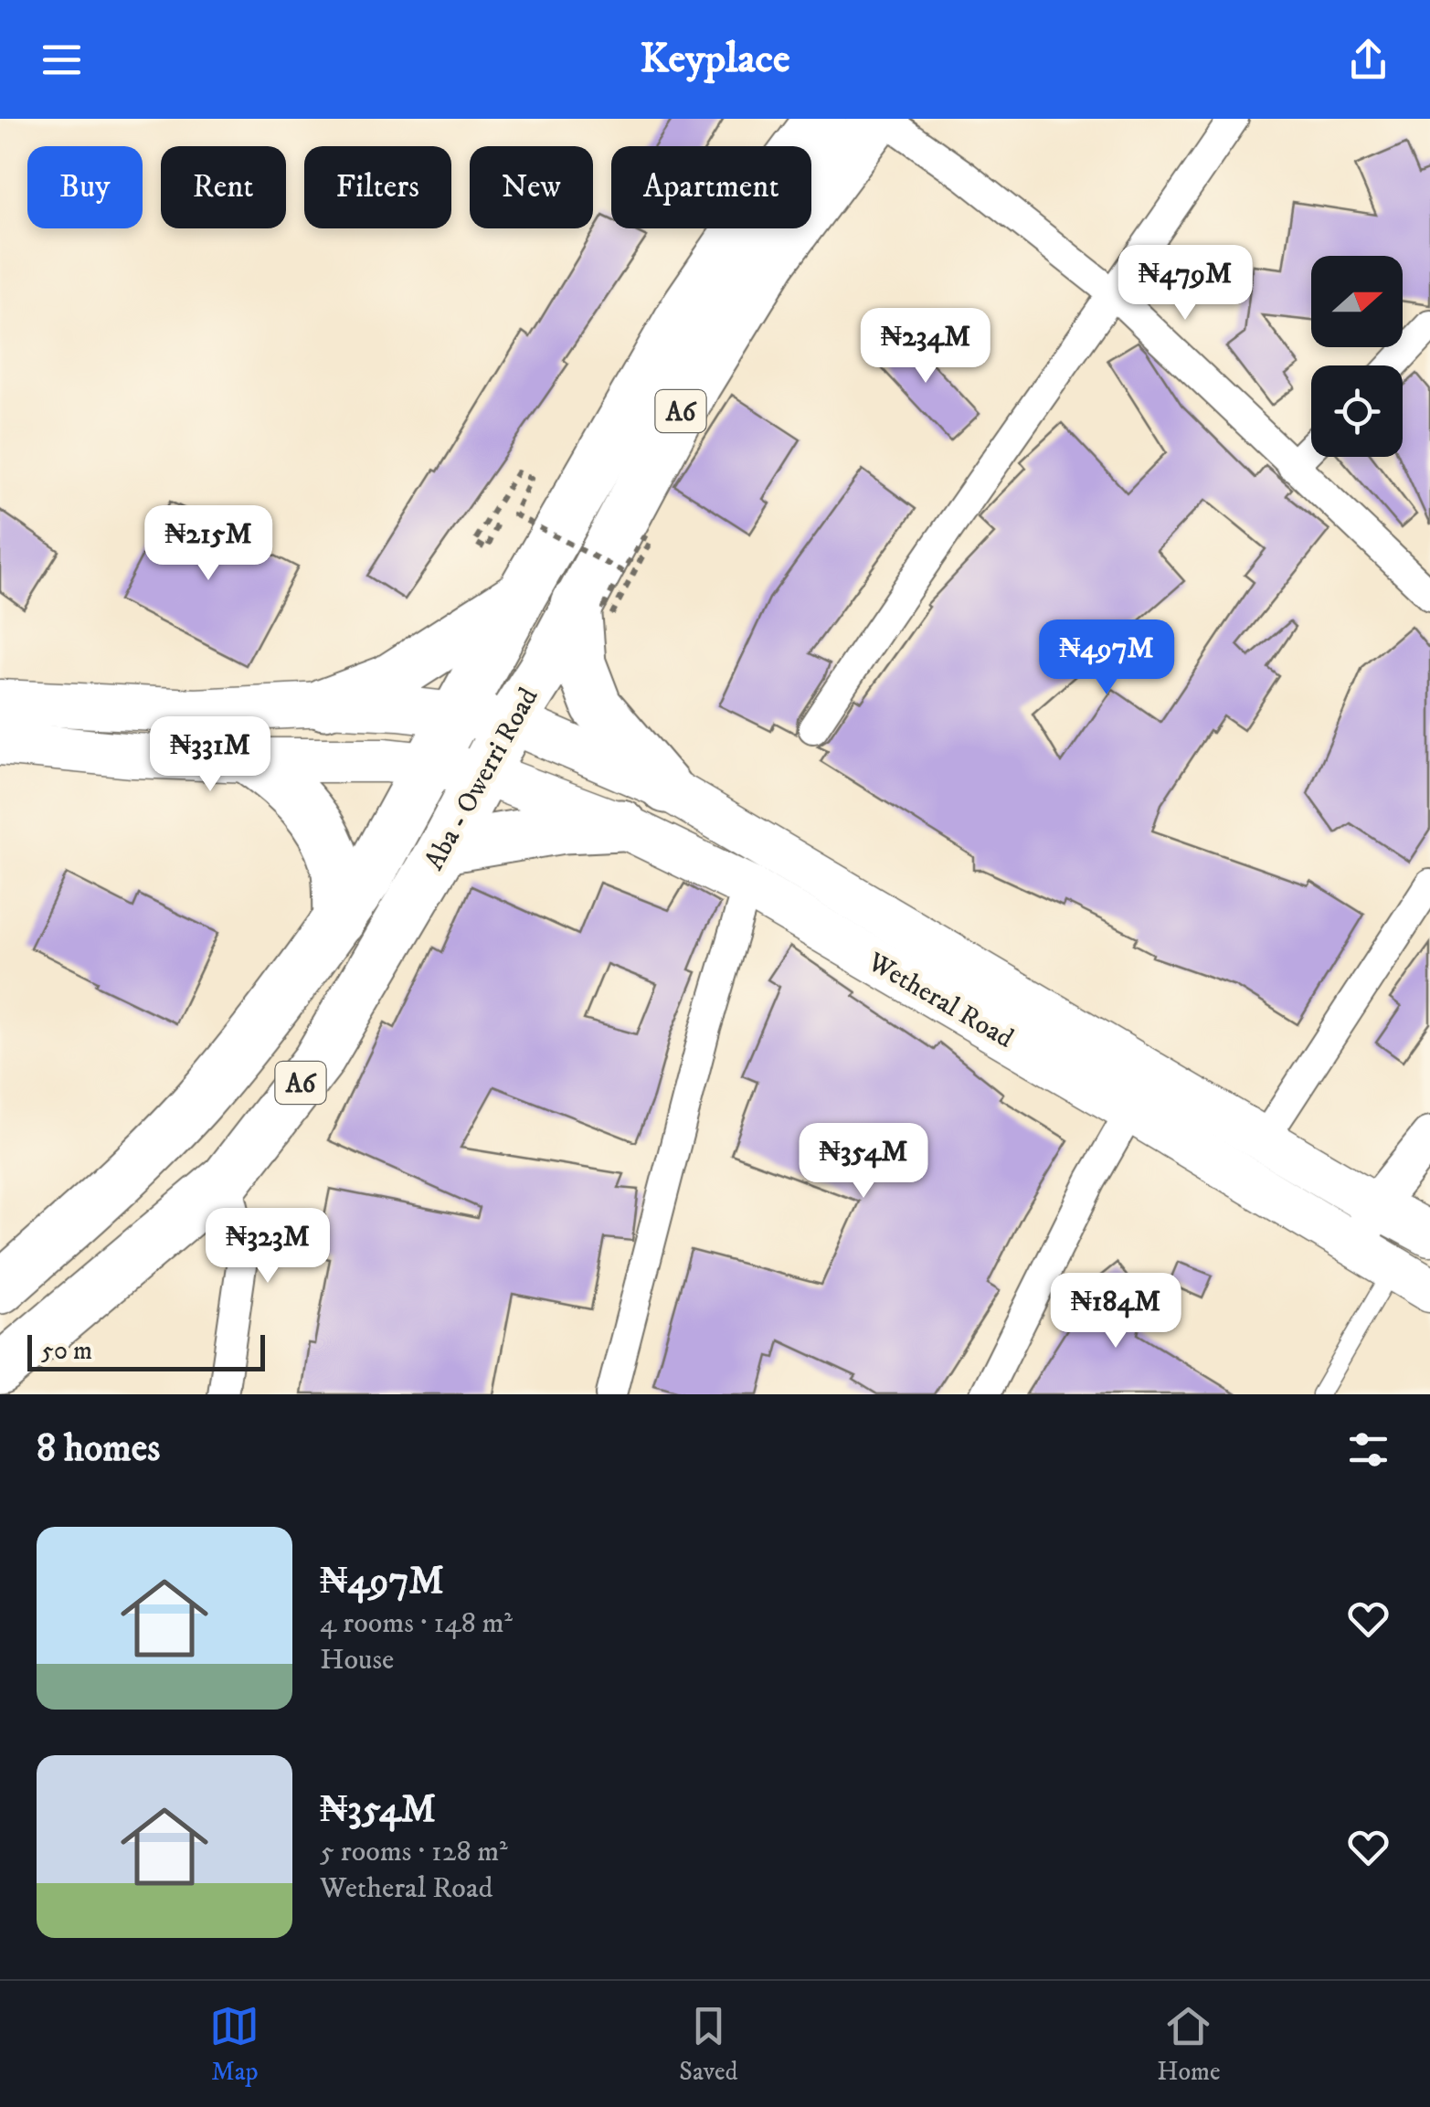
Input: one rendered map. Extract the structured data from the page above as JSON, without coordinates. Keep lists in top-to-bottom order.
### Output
{
  "streets": {
    "highway": ["A6", "Aba - Owerri Road"],
    "main road": ["Wetheral Road"]
  },
  "crossings": [
    ["Aba - Owerri Road", "Wetheral Road"]
  ],
  "scale_bar": "50 m",
  "north": "right",
  "page": {
    "header": "Keyplace",
    "chip": [
      "Buy",
      "Rent",
      "Filters",
      "New",
      "Apartment"
    ],
    "price": [
      "₦479M",
      "₦234M",
      "₦215M",
      "₦497M",
      "₦331M",
      "₦354M",
      "₦323M",
      "₦184M"
    ],
    "scale": "50 m",
    "heading": "8 homes",
    "list": [
      {
        "name": "₦497M",
        "note": "4 rooms · 148 m² · House"
      },
      {
        "name": "₦354M",
        "note": "5 rooms · 128 m² · Wetheral Road"
      }
    ],
    "tabs": ["Map", "Saved", "Home"]
  }
}
